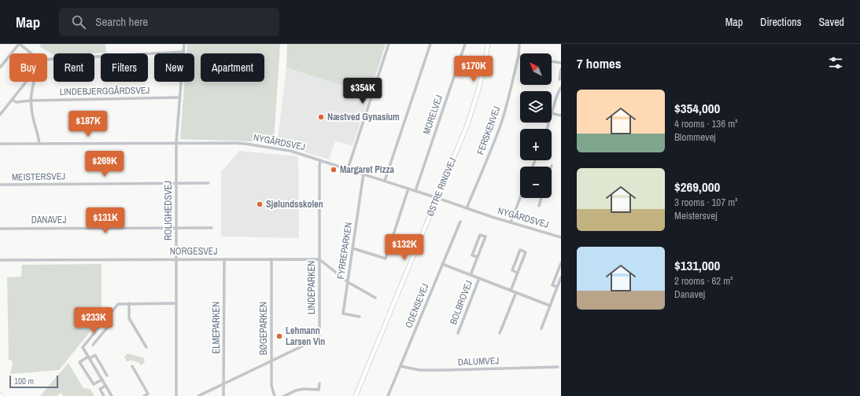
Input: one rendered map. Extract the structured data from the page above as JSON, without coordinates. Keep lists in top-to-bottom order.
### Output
{
  "streets": {
    "street": [
      "LINDEBJERGGÅRDSVEJ",
      "MORELVEJ",
      "FERSKENVEJ",
      "NYGÅRDSVEJ",
      "MEISTERSVEJ",
      "ØSTRE RINGVEJ",
      "ROLIGHEDSVEJ",
      "DANAVEJ",
      "FYRREPARKEN",
      "NORGESVEJ",
      "LINDEPARKEN",
      "BOLBROVEJ",
      "ODENSEVEJ",
      "ELMEPARKEN",
      "BØGEPARKEN",
      "DALUMVEJ"
    ]
  },
  "crossings": [
    ["LINDEBJERGGÅRDSVEJ", "ROLIGHEDSVEJ"],
    ["MORELVEJ", "NYGÅRDSVEJ"],
    ["FERSKENVEJ", "NYGÅRDSVEJ"],
    ["NYGÅRDSVEJ", "ØSTRE RINGVEJ"],
    ["NYGÅRDSVEJ", "ROLIGHEDSVEJ"],
    ["NYGÅRDSVEJ", "FYRREPARKEN"],
    ["NYGÅRDSVEJ", "LINDEPARKEN"],
    ["MEISTERSVEJ", "ROLIGHEDSVEJ"],
    ["ROLIGHEDSVEJ", "DANAVEJ"],
    ["ROLIGHEDSVEJ", "NORGESVEJ"],
    ["NORGESVEJ", "LINDEPARKEN"],
    ["NORGESVEJ", "ELMEPARKEN"],
    ["NORGESVEJ", "BØGEPARKEN"],
    ["LINDEPARKEN", "ELMEPARKEN"],
    ["LINDEPARKEN", "BØGEPARKEN"],
    ["BOLBROVEJ", "ODENSEVEJ"],
    ["ODENSEVEJ", "DALUMVEJ"]
  ],
  "places": [
    "Næstved Gynasium",
    "Margaret Pizza",
    "Sjølundsskolen",
    "Lehmann Larsen Vin"
  ],
  "scale_bar": "100 m",
  "north": "top left",
  "page": {
    "header": "Map",
    "search": "Search here",
    "nav": ["Map", "Directions", "Saved"],
    "heading": "7 homes",
    "map_buttons": ["+", "−"],
    "chip": [
      "Buy",
      "Rent",
      "Filters",
      "New",
      "Apartment"
    ],
    "price": [
      "$170K",
      "$354K",
      "$187K",
      "$269K",
      "$131K",
      "$132K",
      "$233K"
    ],
    "list": [
      {
        "name": "$354,000",
        "note": "4 rooms · 136 m² · Blommevej"
      },
      {
        "name": "$269,000",
        "note": "3 rooms · 107 m² · Meistersvej"
      },
      {
        "name": "$131,000",
        "note": "2 rooms · 62 m² · Danavej"
      }
    ],
    "scale": "100 m"
  }
}
